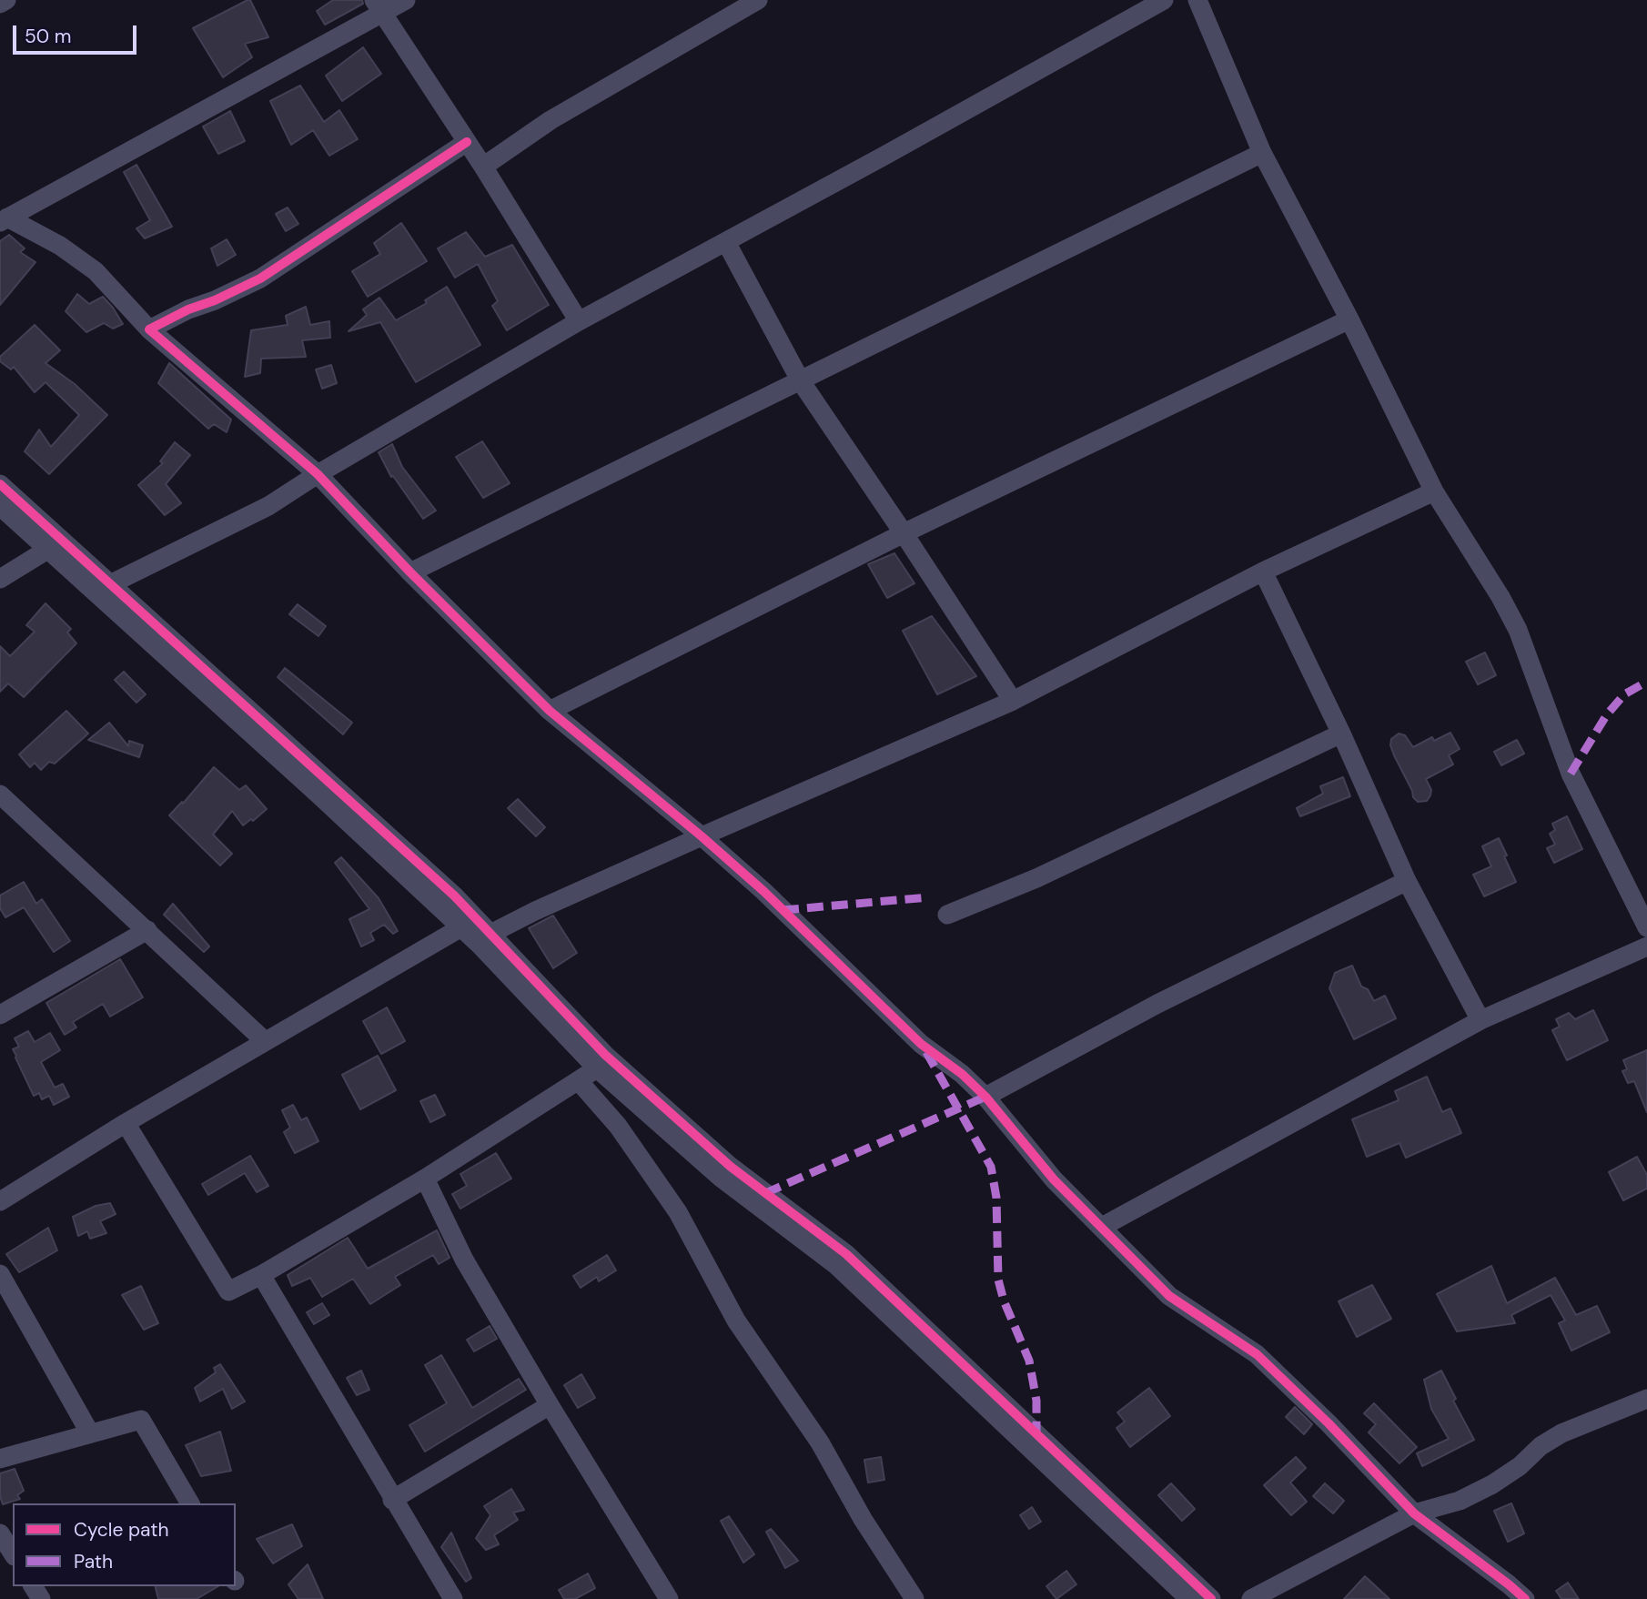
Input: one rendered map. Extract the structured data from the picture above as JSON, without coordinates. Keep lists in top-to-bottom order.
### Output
{
  "legend": ["Cycle path", "Path"],
  "scale_bar": "50 m"
}
